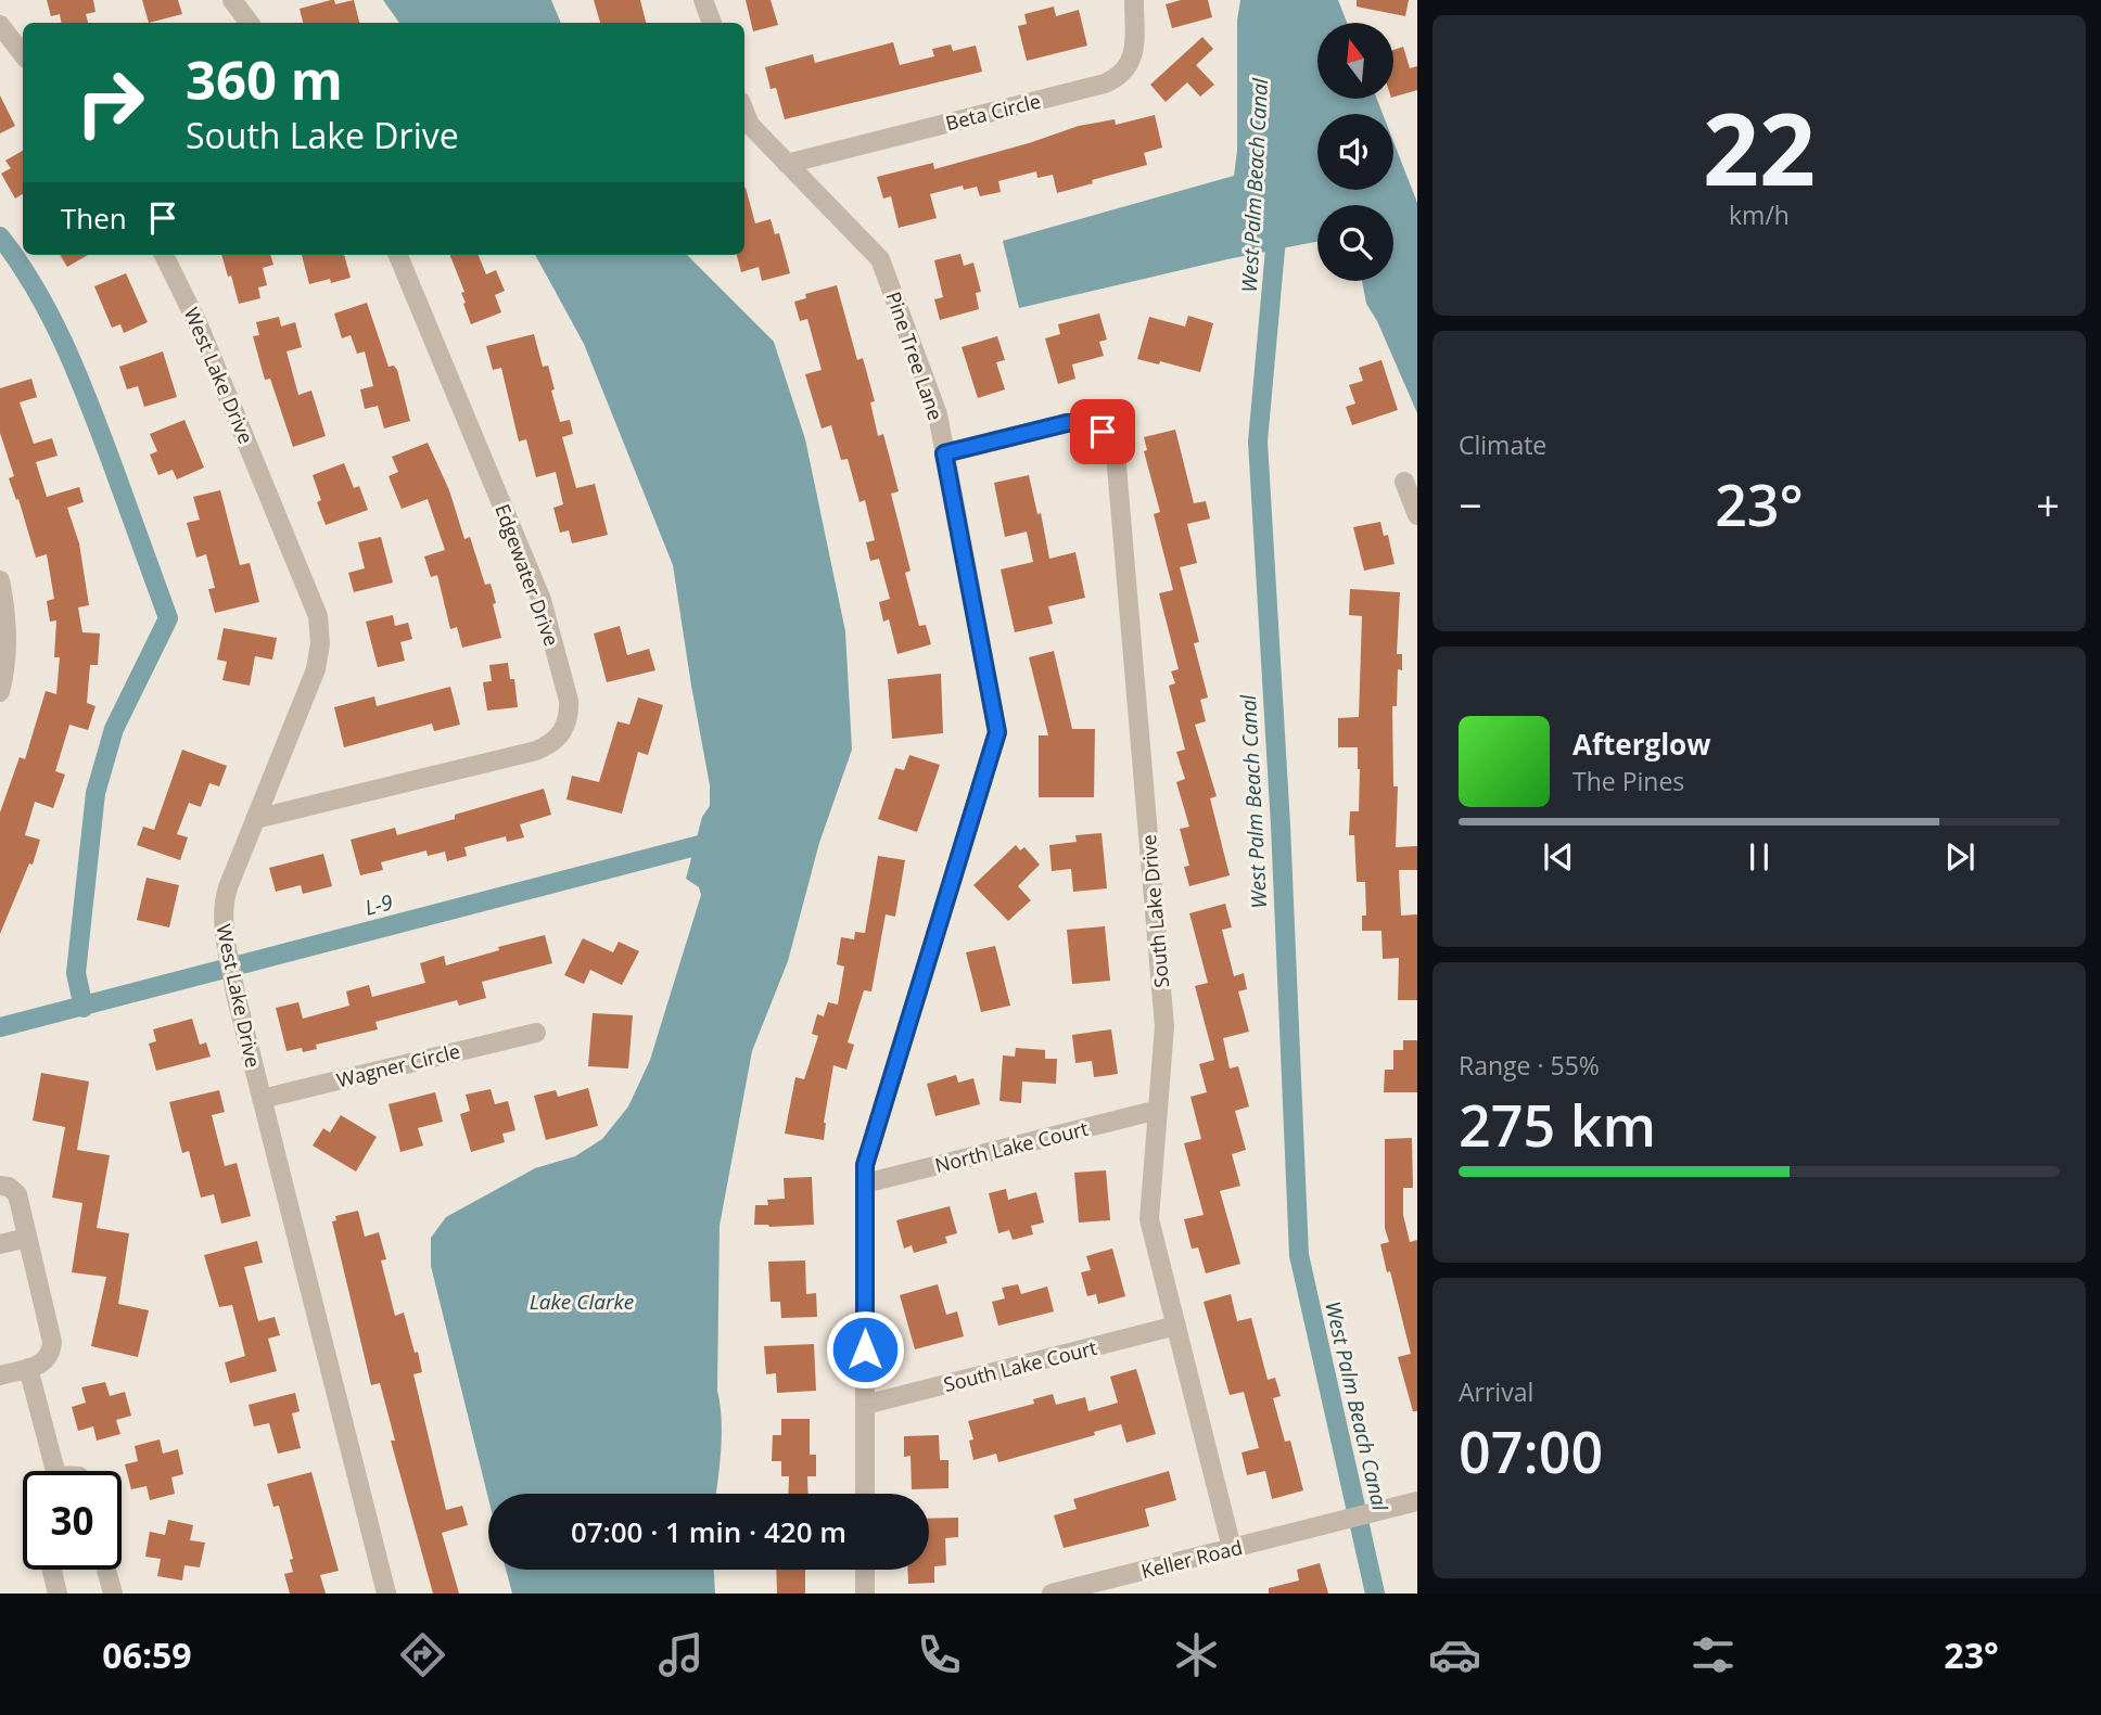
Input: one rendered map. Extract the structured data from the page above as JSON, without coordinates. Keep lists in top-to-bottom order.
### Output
{
  "streets": {
    "street": [
      "Beta Circle",
      "Pine Tree Lane",
      "West Lake Drive",
      "Edgewater Drive",
      "South Lake Drive",
      "Wagner Circle",
      "North Lake Court",
      "South Lake Court",
      "Keller Road"
    ]
  },
  "crossings": [
    ["Beta Circle", "Pine Tree Lane"],
    ["Pine Tree Lane", "South Lake Drive"],
    ["Pine Tree Lane", "North Lake Court"],
    ["Pine Tree Lane", "South Lake Court"],
    ["West Lake Drive", "Edgewater Drive"],
    ["West Lake Drive", "Wagner Circle"],
    ["South Lake Drive", "North Lake Court"],
    ["South Lake Drive", "South Lake Court"],
    ["South Lake Drive", "Keller Road"]
  ],
  "water": ["West Palm Beach Canal", "L-9", "Lake Clarke"],
  "north": "top",
  "page": {
    "tile": [
      ["22", "km/h"],
      "Climate",
      ["Range · 55%", "275 km"],
      ["Arrival", "07:00"]
    ],
    "turn": ["360 m", "South Lake Drive"],
    "then": "Then",
    "heat": ["−", "23°", "+"],
    "song": ["Afterglow", "The Pines"],
    "limit": "30",
    "trip": "07:00 · 1 min · 420 m",
    "tabs": ["06:59", "23°"]
  }
}
